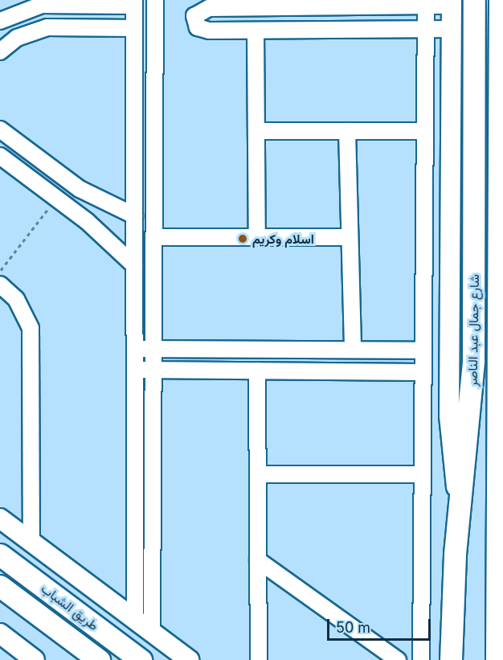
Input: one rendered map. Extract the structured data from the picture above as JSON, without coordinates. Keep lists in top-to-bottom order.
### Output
{
  "streets": {
    "main road": ["شارع جمال عبد الناصر", "طريق الشباب"]
  },
  "places": ["اسلام وكريم"],
  "scale_bar": "50 m"
}
